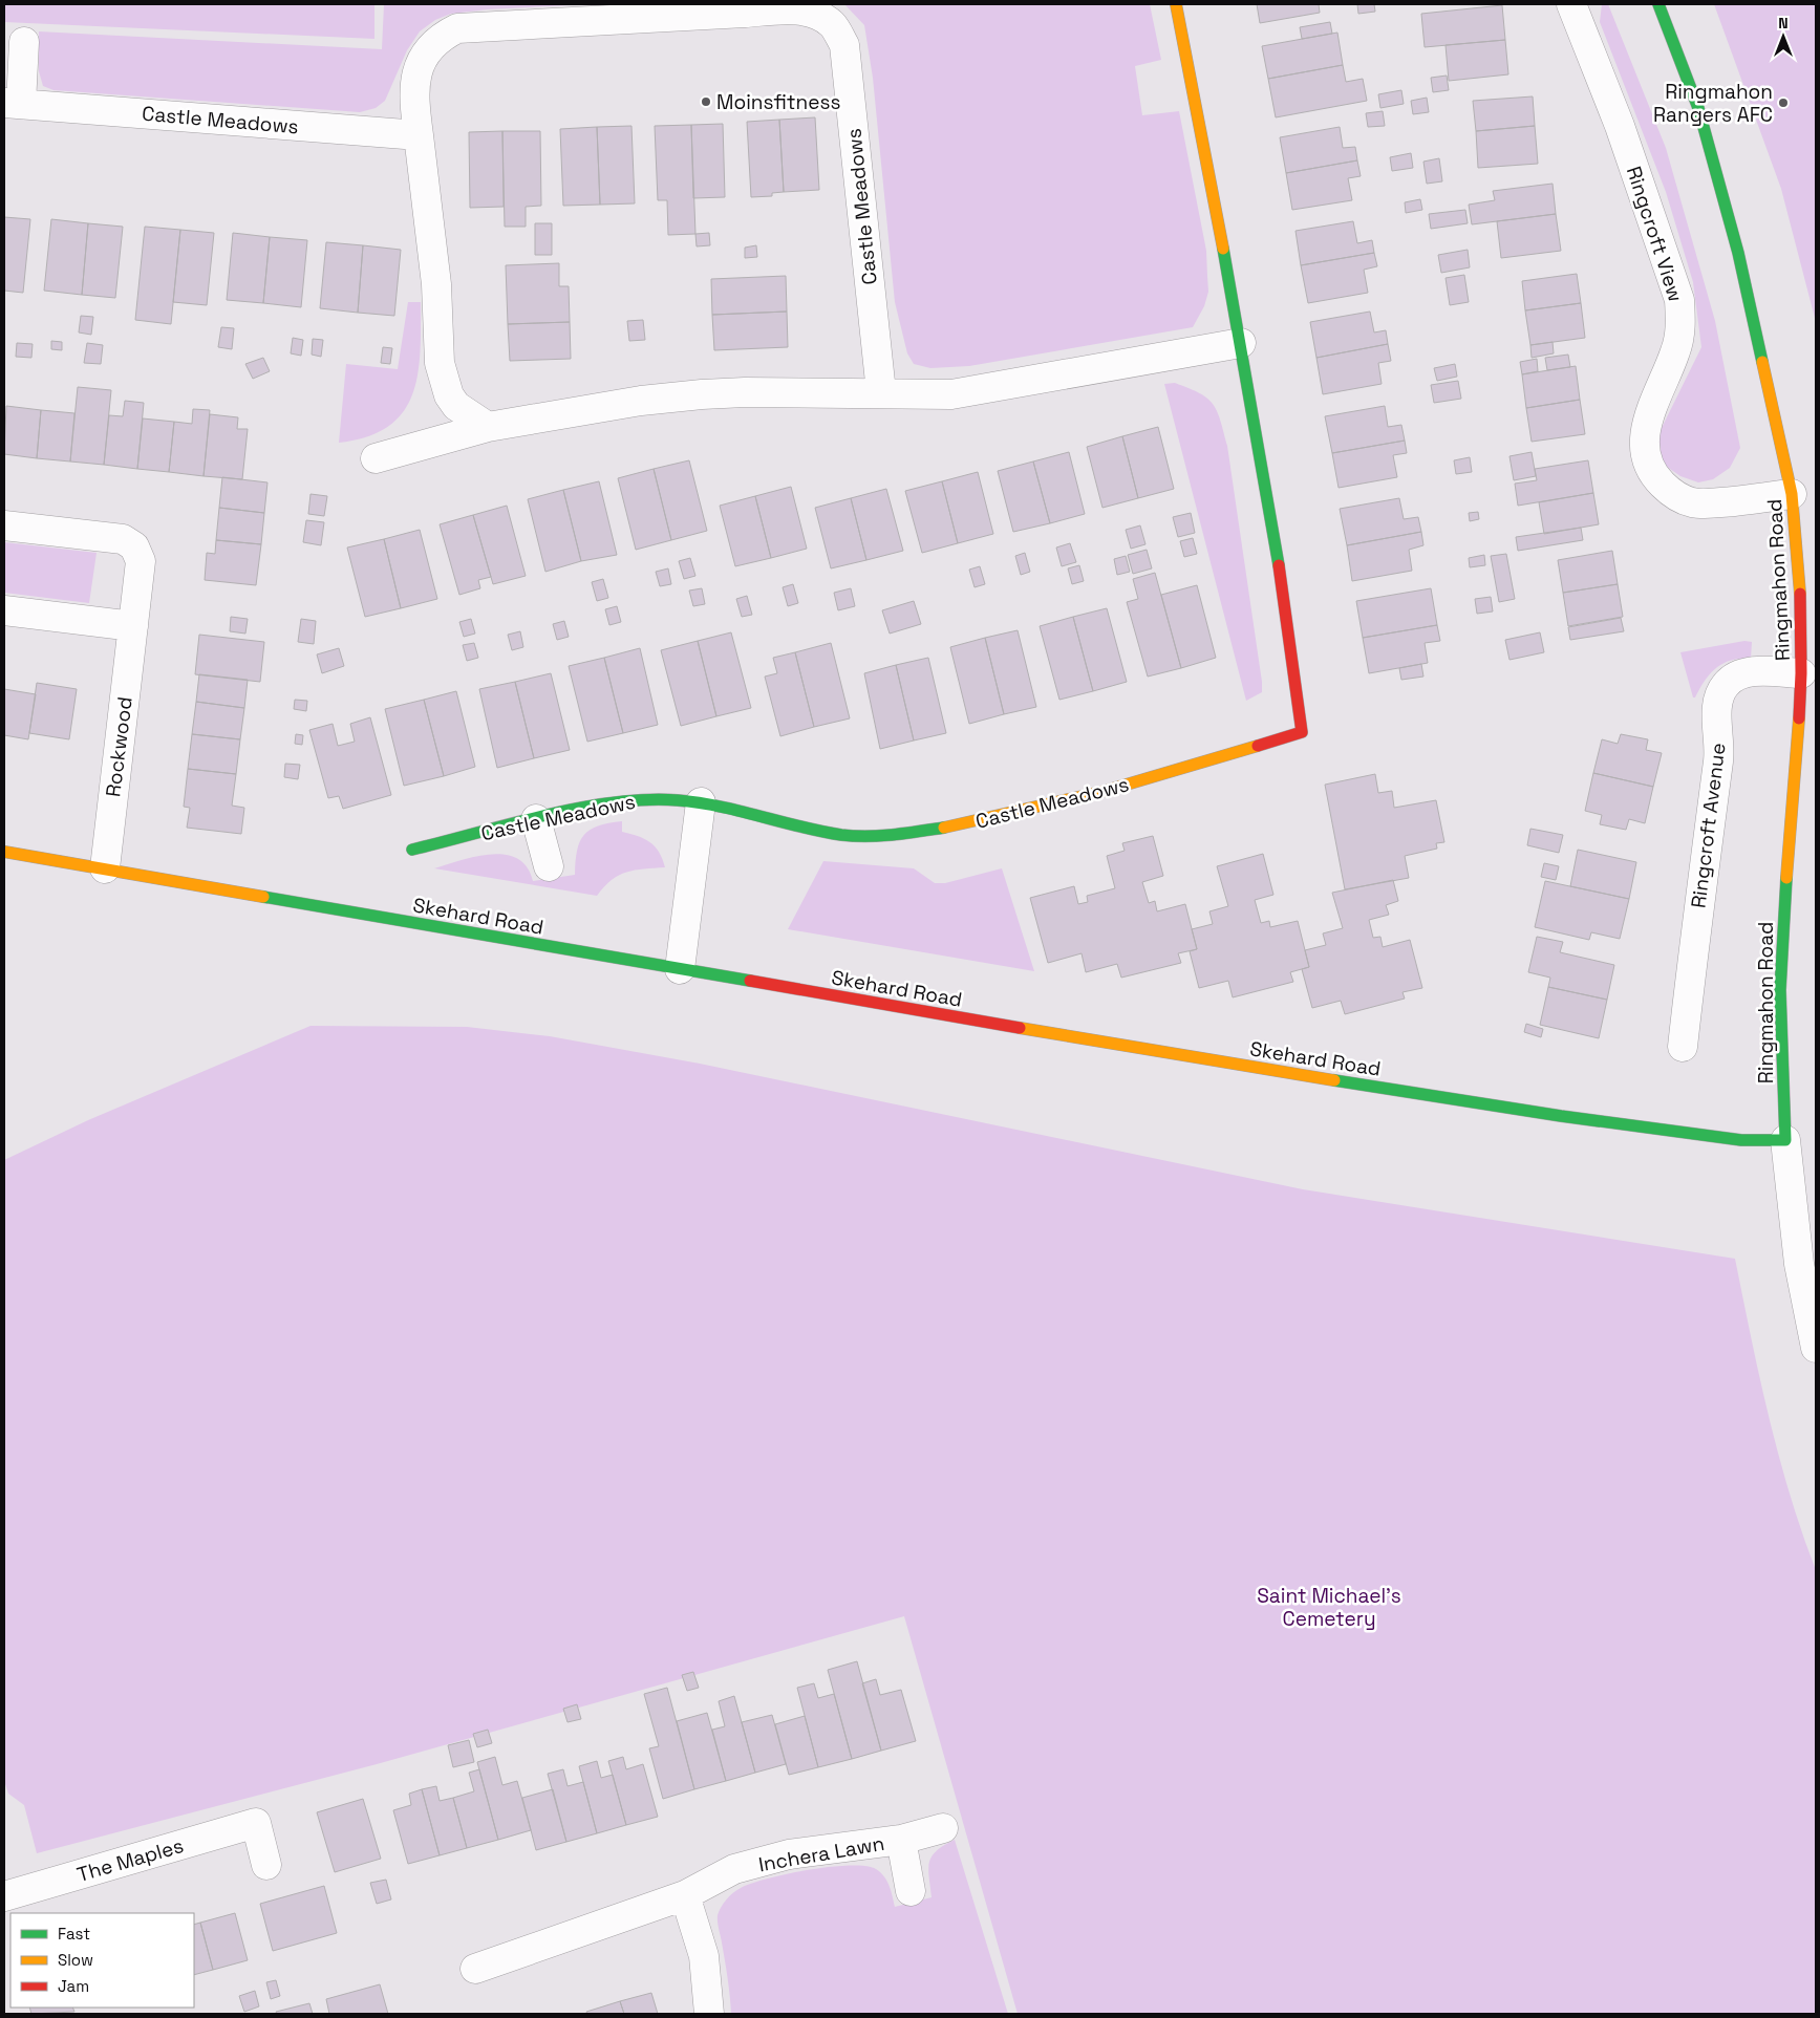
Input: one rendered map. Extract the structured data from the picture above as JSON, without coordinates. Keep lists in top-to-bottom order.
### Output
{
  "streets": {
    "street": [
      "Castle Meadows",
      "Ringcroft View",
      "Ringmahon Road",
      "Rockwood",
      "Ringcroft Avenue",
      "Skehard Road",
      "Inchera Lawn",
      "The Maples"
    ]
  },
  "crossings": [
    ["Ringcroft View", "Ringmahon Road"],
    ["Ringmahon Road", "Ringcroft Avenue"],
    ["Ringmahon Road", "Skehard Road"],
    ["Rockwood", "Skehard Road"]
  ],
  "parks": ["Saint Michael's Cemetery"],
  "places": ["Moinsfitness", "Ringmahon Rangers AFC"],
  "legend": ["Fast", "Slow", "Jam"],
  "north": "top"
}
